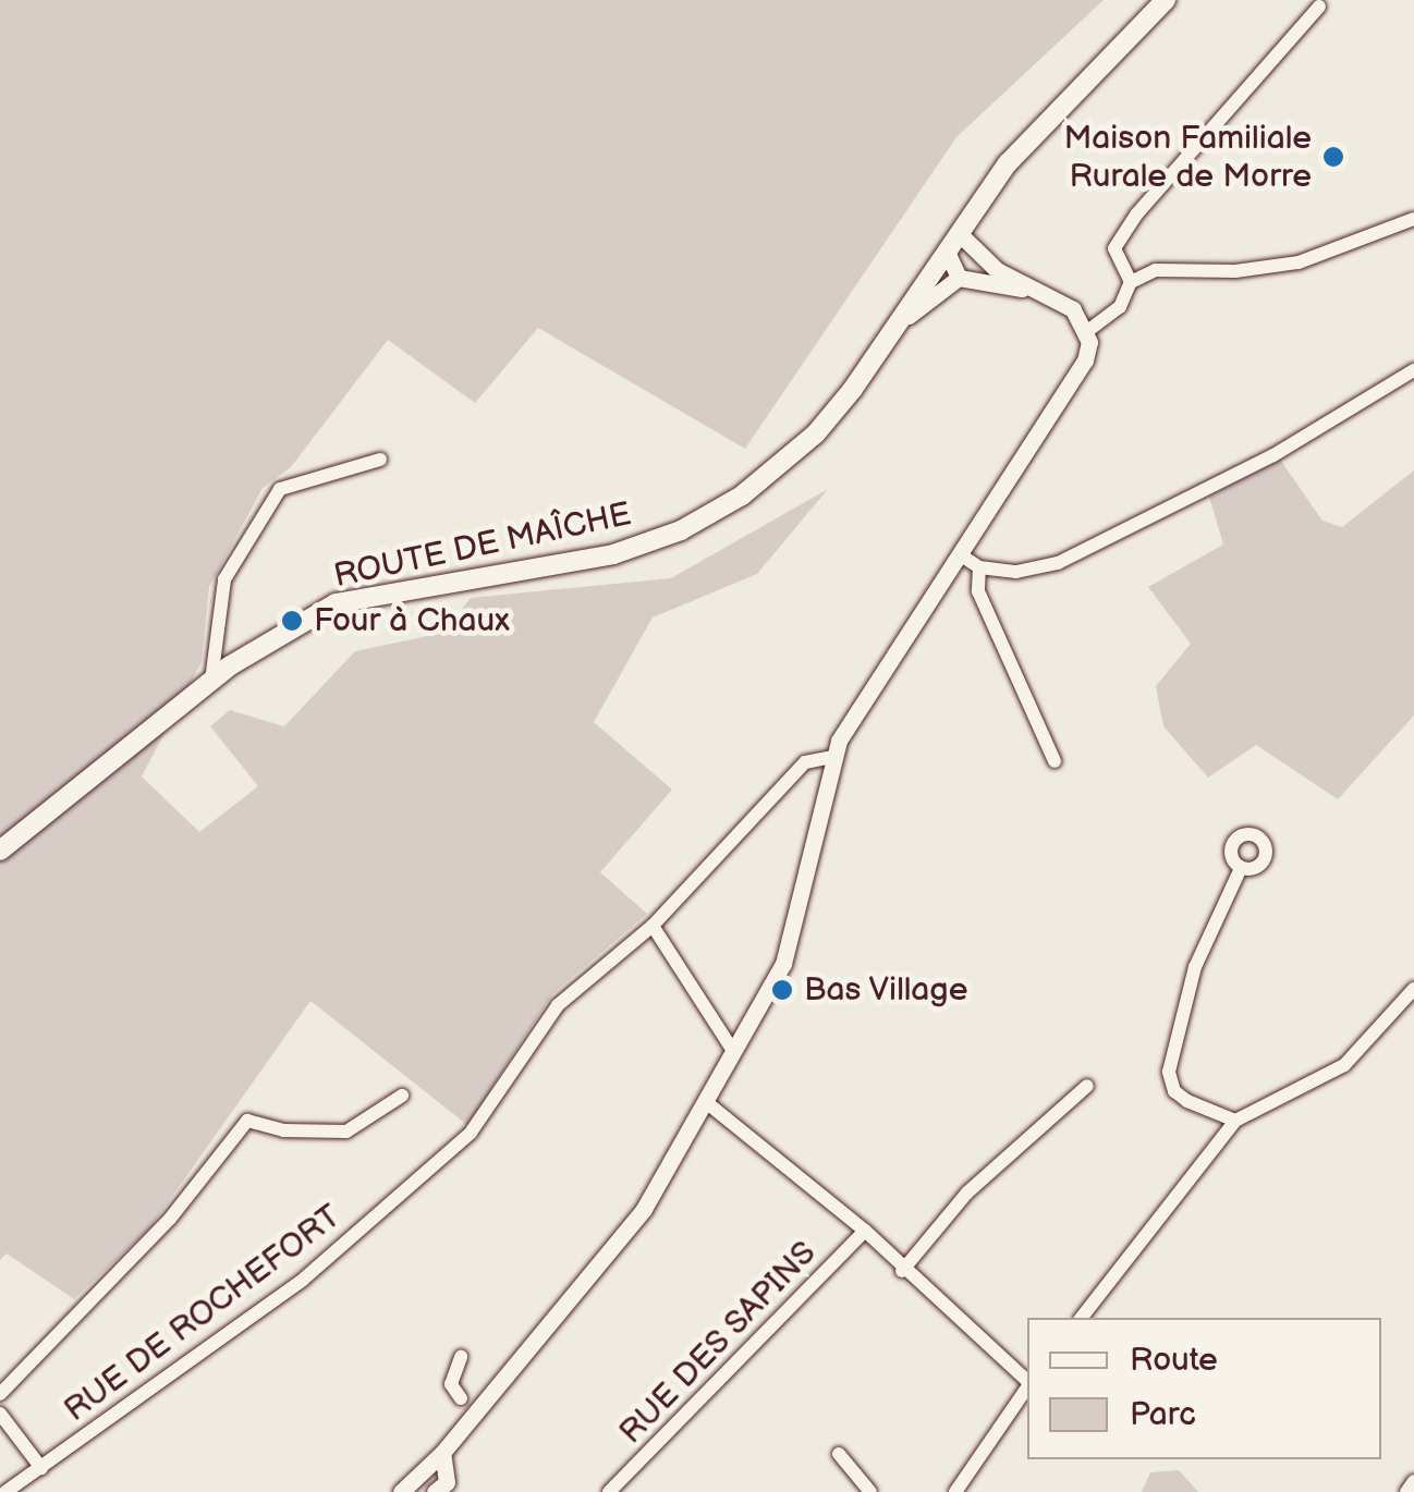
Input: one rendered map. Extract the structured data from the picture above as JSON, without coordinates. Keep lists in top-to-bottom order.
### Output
{
  "streets": {
    "main road": ["ROUTE DE MAÎCHE"],
    "street": ["RUE DE ROCHEFORT", "RUE DES SAPINS"]
  },
  "places": ["Maison Familiale Rurale de Morre", "Four à Chaux", "Bas Village"],
  "legend": ["Route", "Parc"]
}
